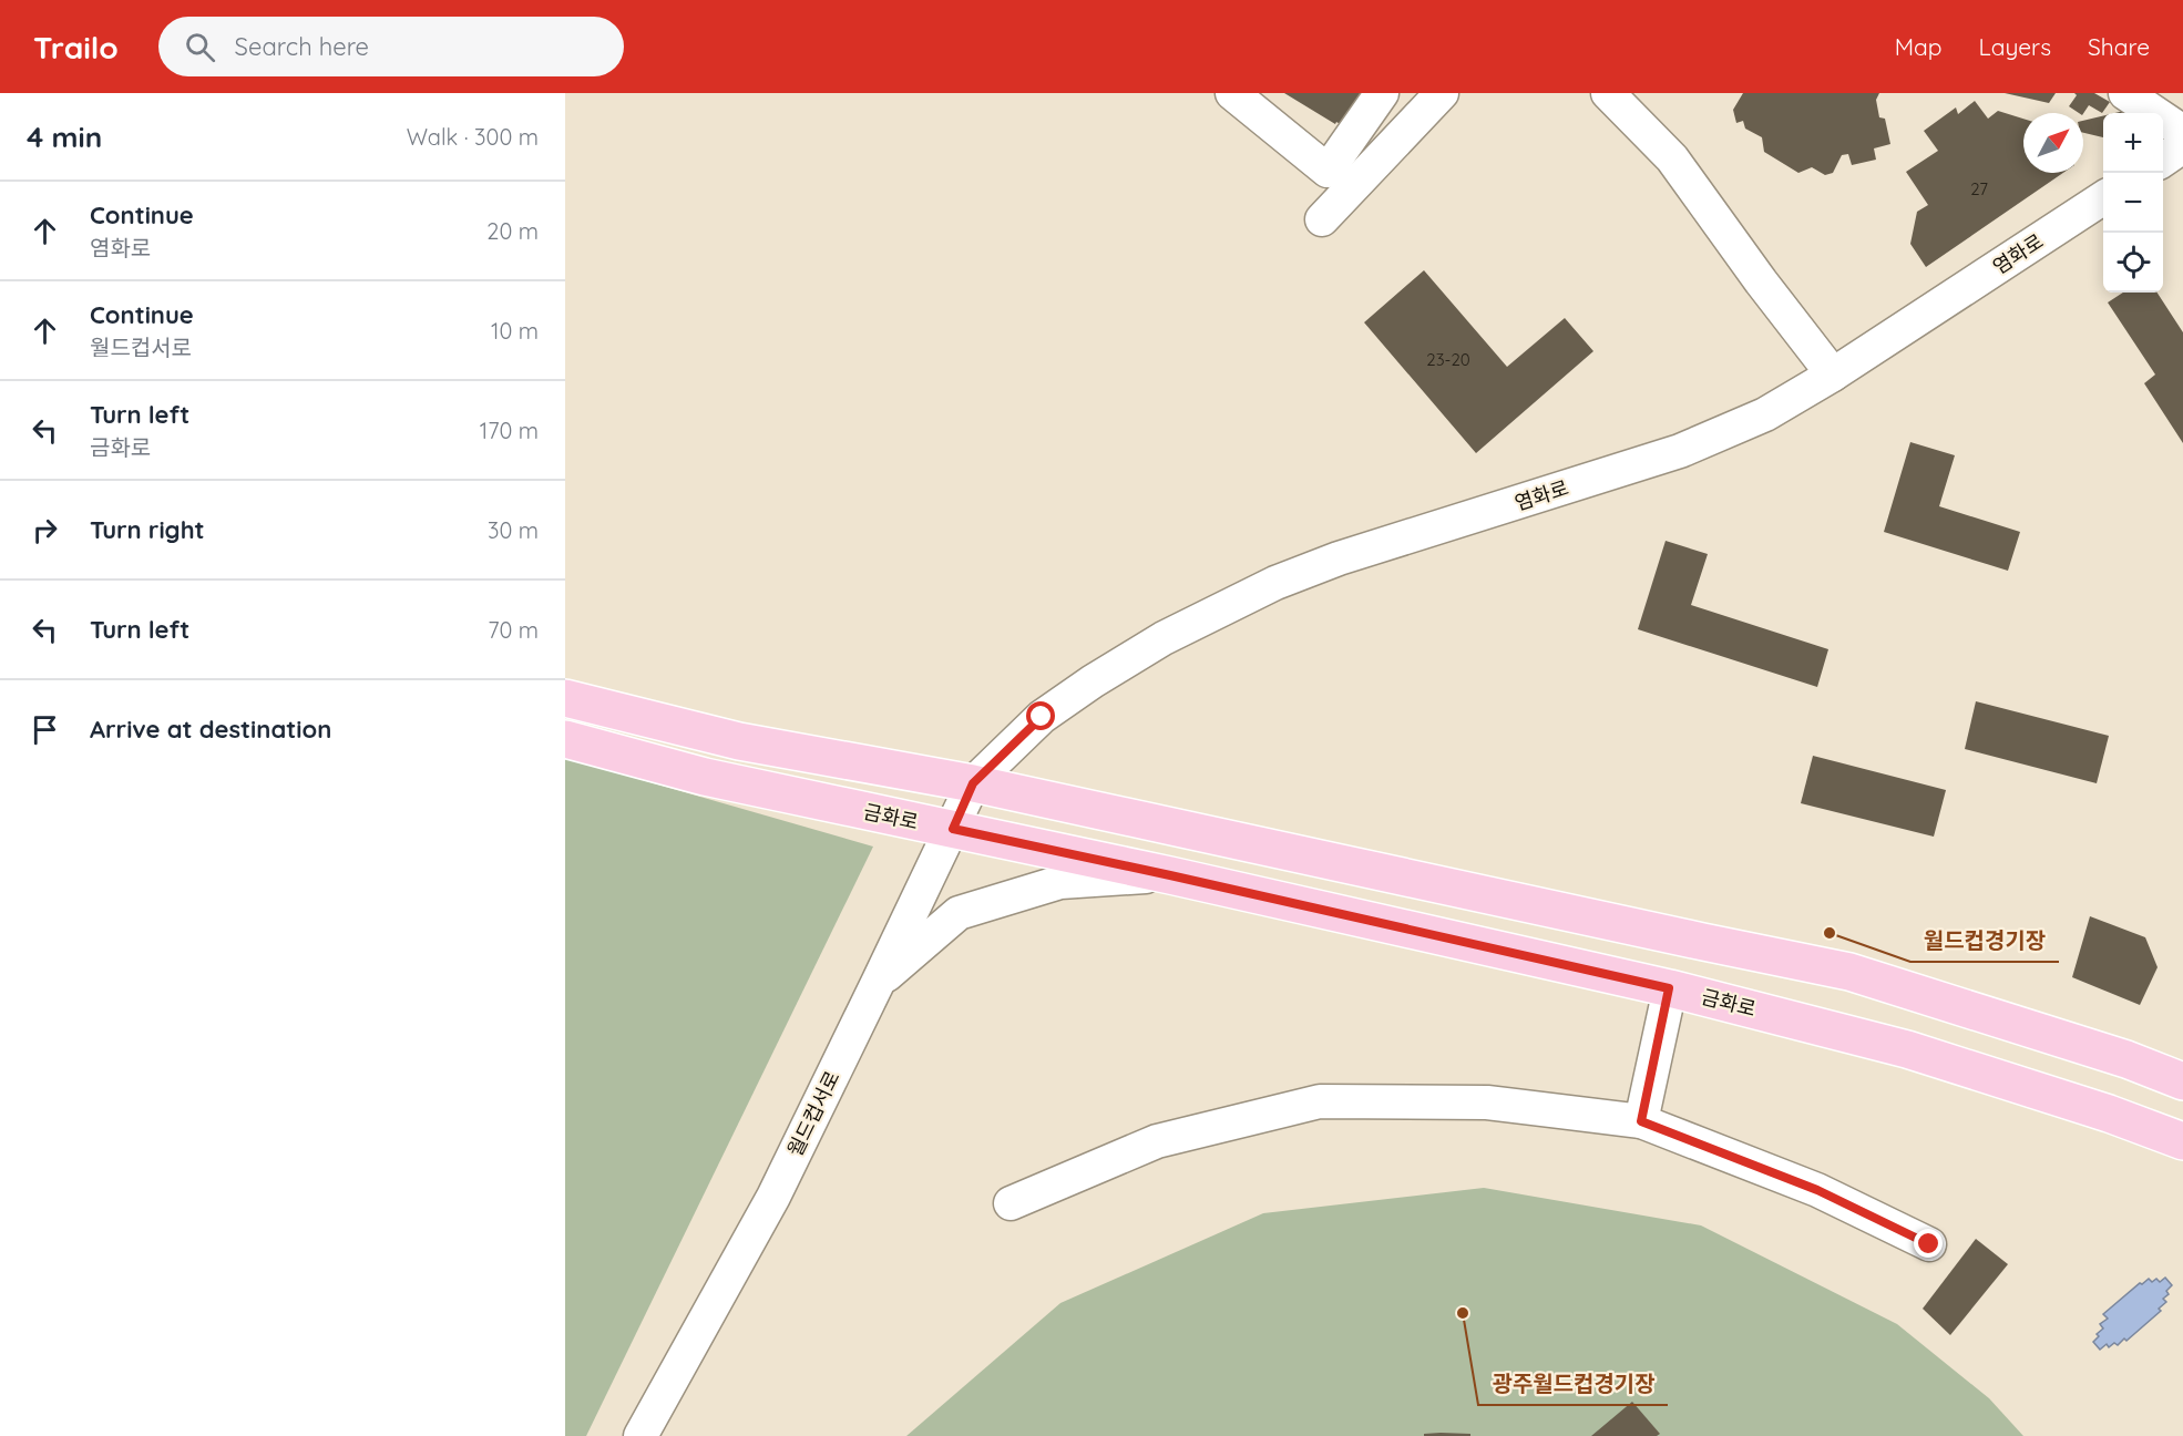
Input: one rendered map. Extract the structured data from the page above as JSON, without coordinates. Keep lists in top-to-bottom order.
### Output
{
  "streets": {
    "main road": ["금화로"],
    "street": ["염화로", "월드컵서로"]
  },
  "crossings": [
    ["염화로", "월드컵서로"],
    ["금화로", "월드컵서로"]
  ],
  "places": ["월드컵경기장", "광주월드컵경기장"],
  "house_numbers": ["27", "23-20"],
  "north": "top right",
  "page": {
    "header": "Trailo",
    "search": "Search here",
    "nav": ["Map", "Layers", "Share"],
    "heading": ["4 min", "Walk · 300 m"],
    "map_buttons": ["+", "−"],
    "list": [
      ["Continue", "염화로", "20 m"],
      ["Continue", "월드컵서로", "10 m"],
      ["Turn left", "금화로", "170 m"],
      ["Turn right", "30 m"],
      ["Turn left", "70 m"],
      "Arrive at destination"
    ]
  }
}
